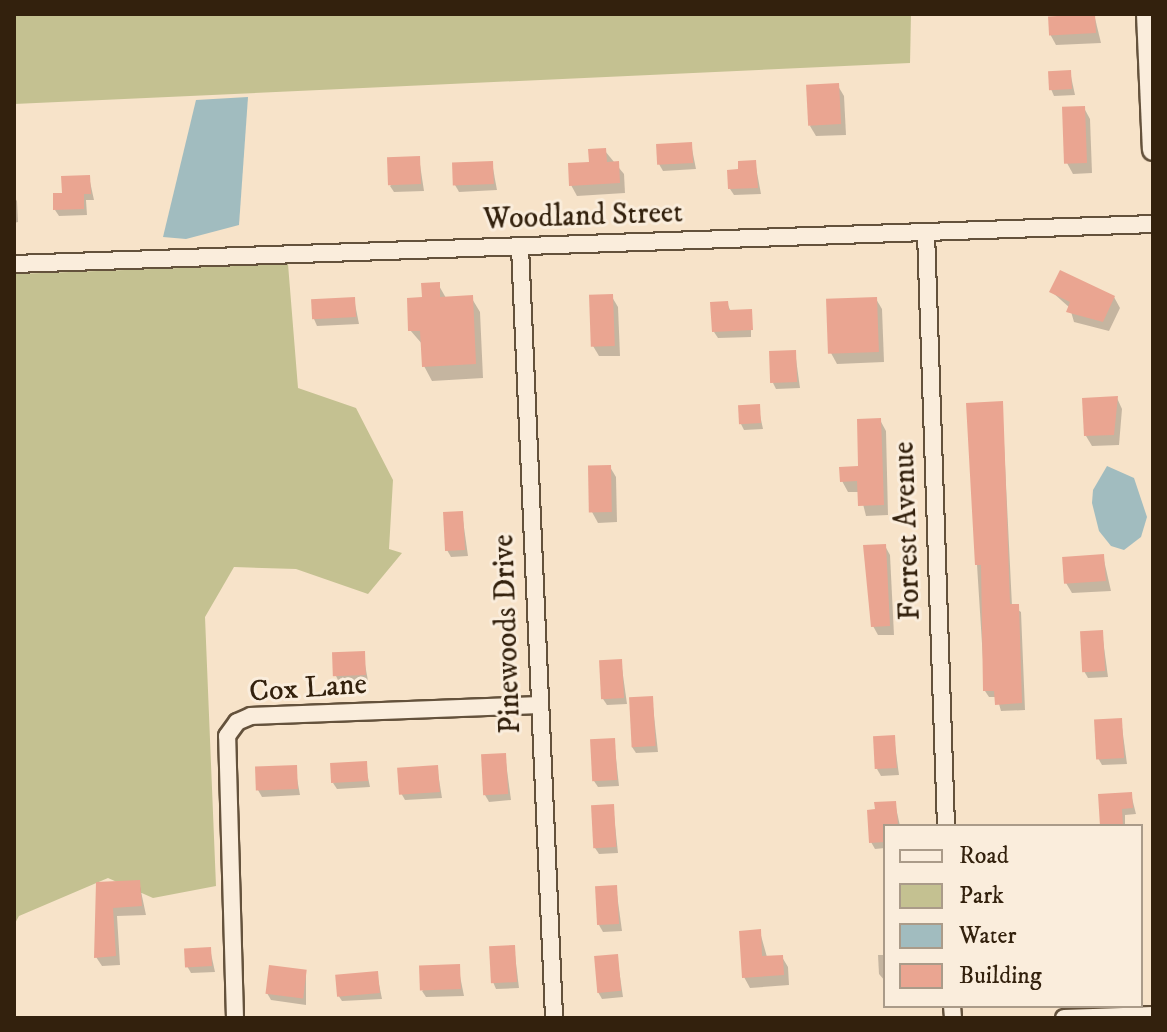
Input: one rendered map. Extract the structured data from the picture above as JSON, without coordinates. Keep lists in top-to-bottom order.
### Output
{
  "streets": {
    "street": [
      "Woodland Street",
      "Forrest Avenue",
      "Pinewoods Drive",
      "Cox Lane"
    ]
  },
  "crossings": [
    ["Woodland Street", "Forrest Avenue"],
    ["Woodland Street", "Pinewoods Drive"],
    ["Pinewoods Drive", "Cox Lane"]
  ],
  "legend": [
    "Road",
    "Park",
    "Water",
    "Building"
  ]
}
